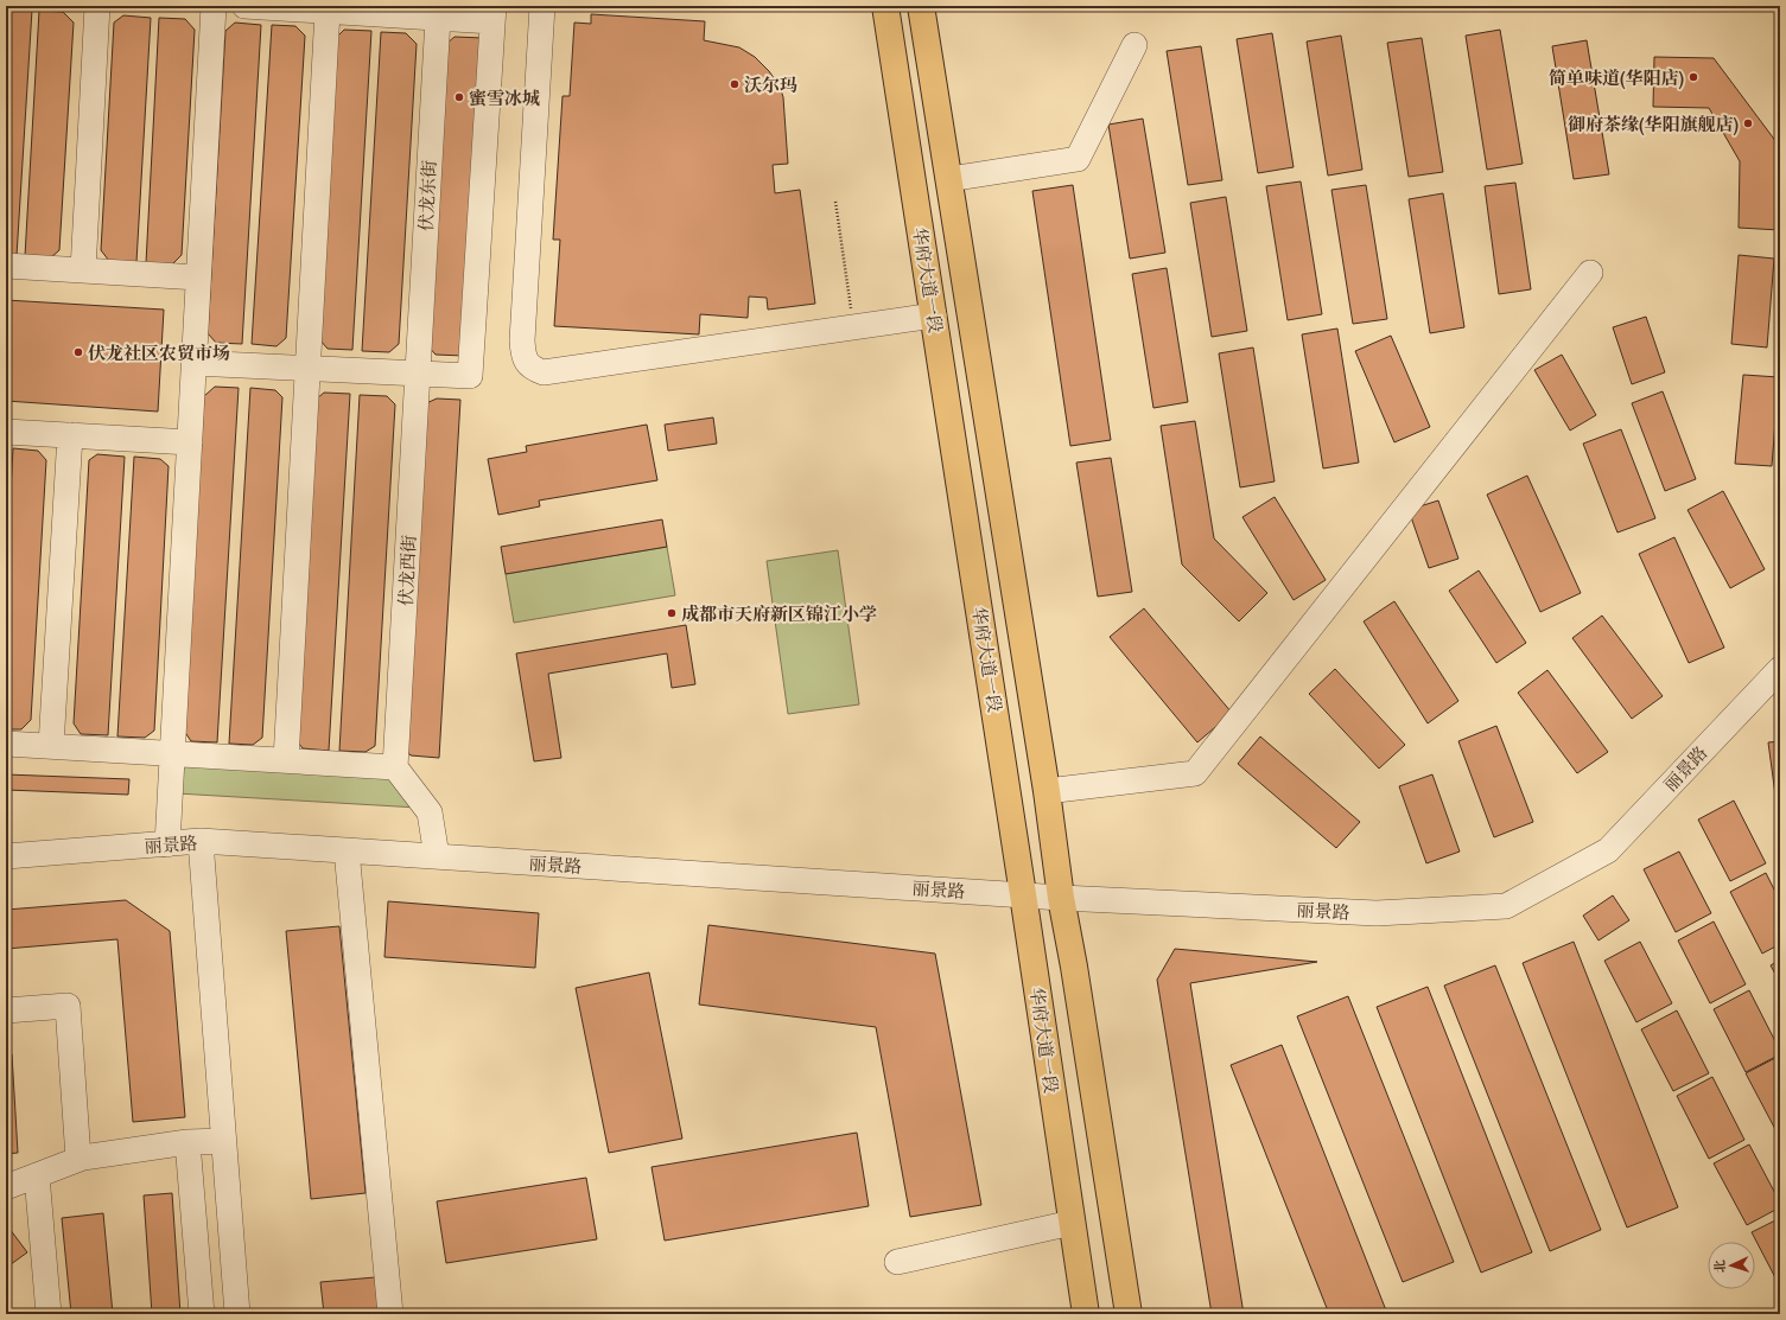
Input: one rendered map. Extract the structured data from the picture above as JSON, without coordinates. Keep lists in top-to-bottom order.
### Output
{
  "streets": {
    "main road": ["华府大道一段"],
    "street": ["伏龙东街", "伏龙西街", "丽景路"]
  },
  "crossings": [
    ["伏龙东街", "伏龙西街"],
    ["华府大道一段", "丽景路"]
  ],
  "places": [
    "简单味道(华阳店)",
    "沃尔玛",
    "蜜雪冰城",
    "御府茶缘(华阳旗舰店)",
    "伏龙社区农贸市场",
    "成都市天府新区锦江小学"
  ],
  "north": "left"
}
